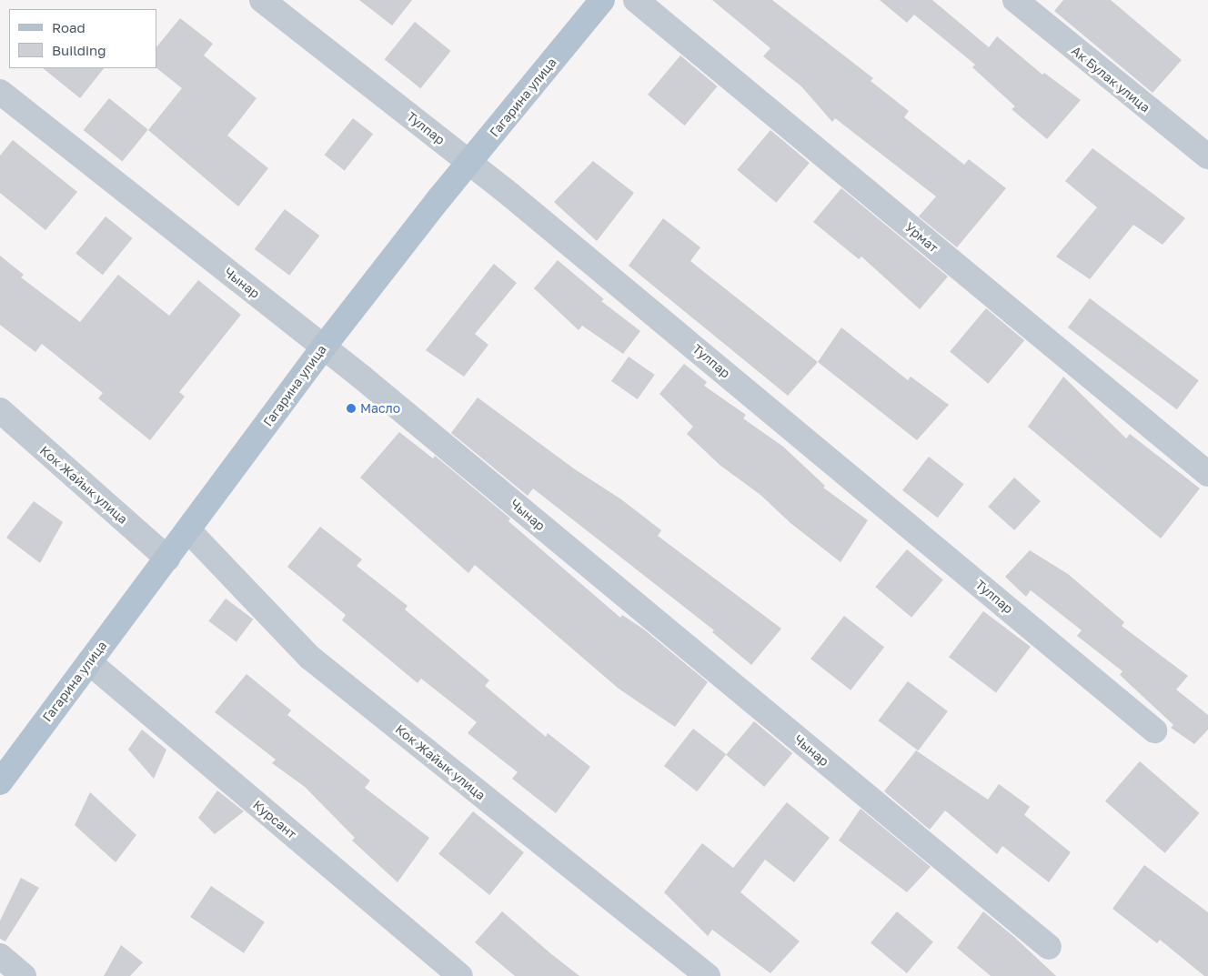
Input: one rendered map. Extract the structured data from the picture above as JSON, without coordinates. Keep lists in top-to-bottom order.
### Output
{
  "streets": {
    "main road": ["Гагарина улица"],
    "street": [
      "Ак Булак улица",
      "Тулпар",
      "Урмат",
      "Чынар",
      "Кок Жайык улица",
      "Курсант"
    ]
  },
  "crossings": [
    ["Гагарина улица", "Тулпар"],
    ["Гагарина улица", "Чынар"],
    ["Гагарина улица", "Кок Жайык улица"],
    ["Гагарина улица", "Курсант"]
  ],
  "places": ["Масло"],
  "legend": ["Road", "Building"]
}
